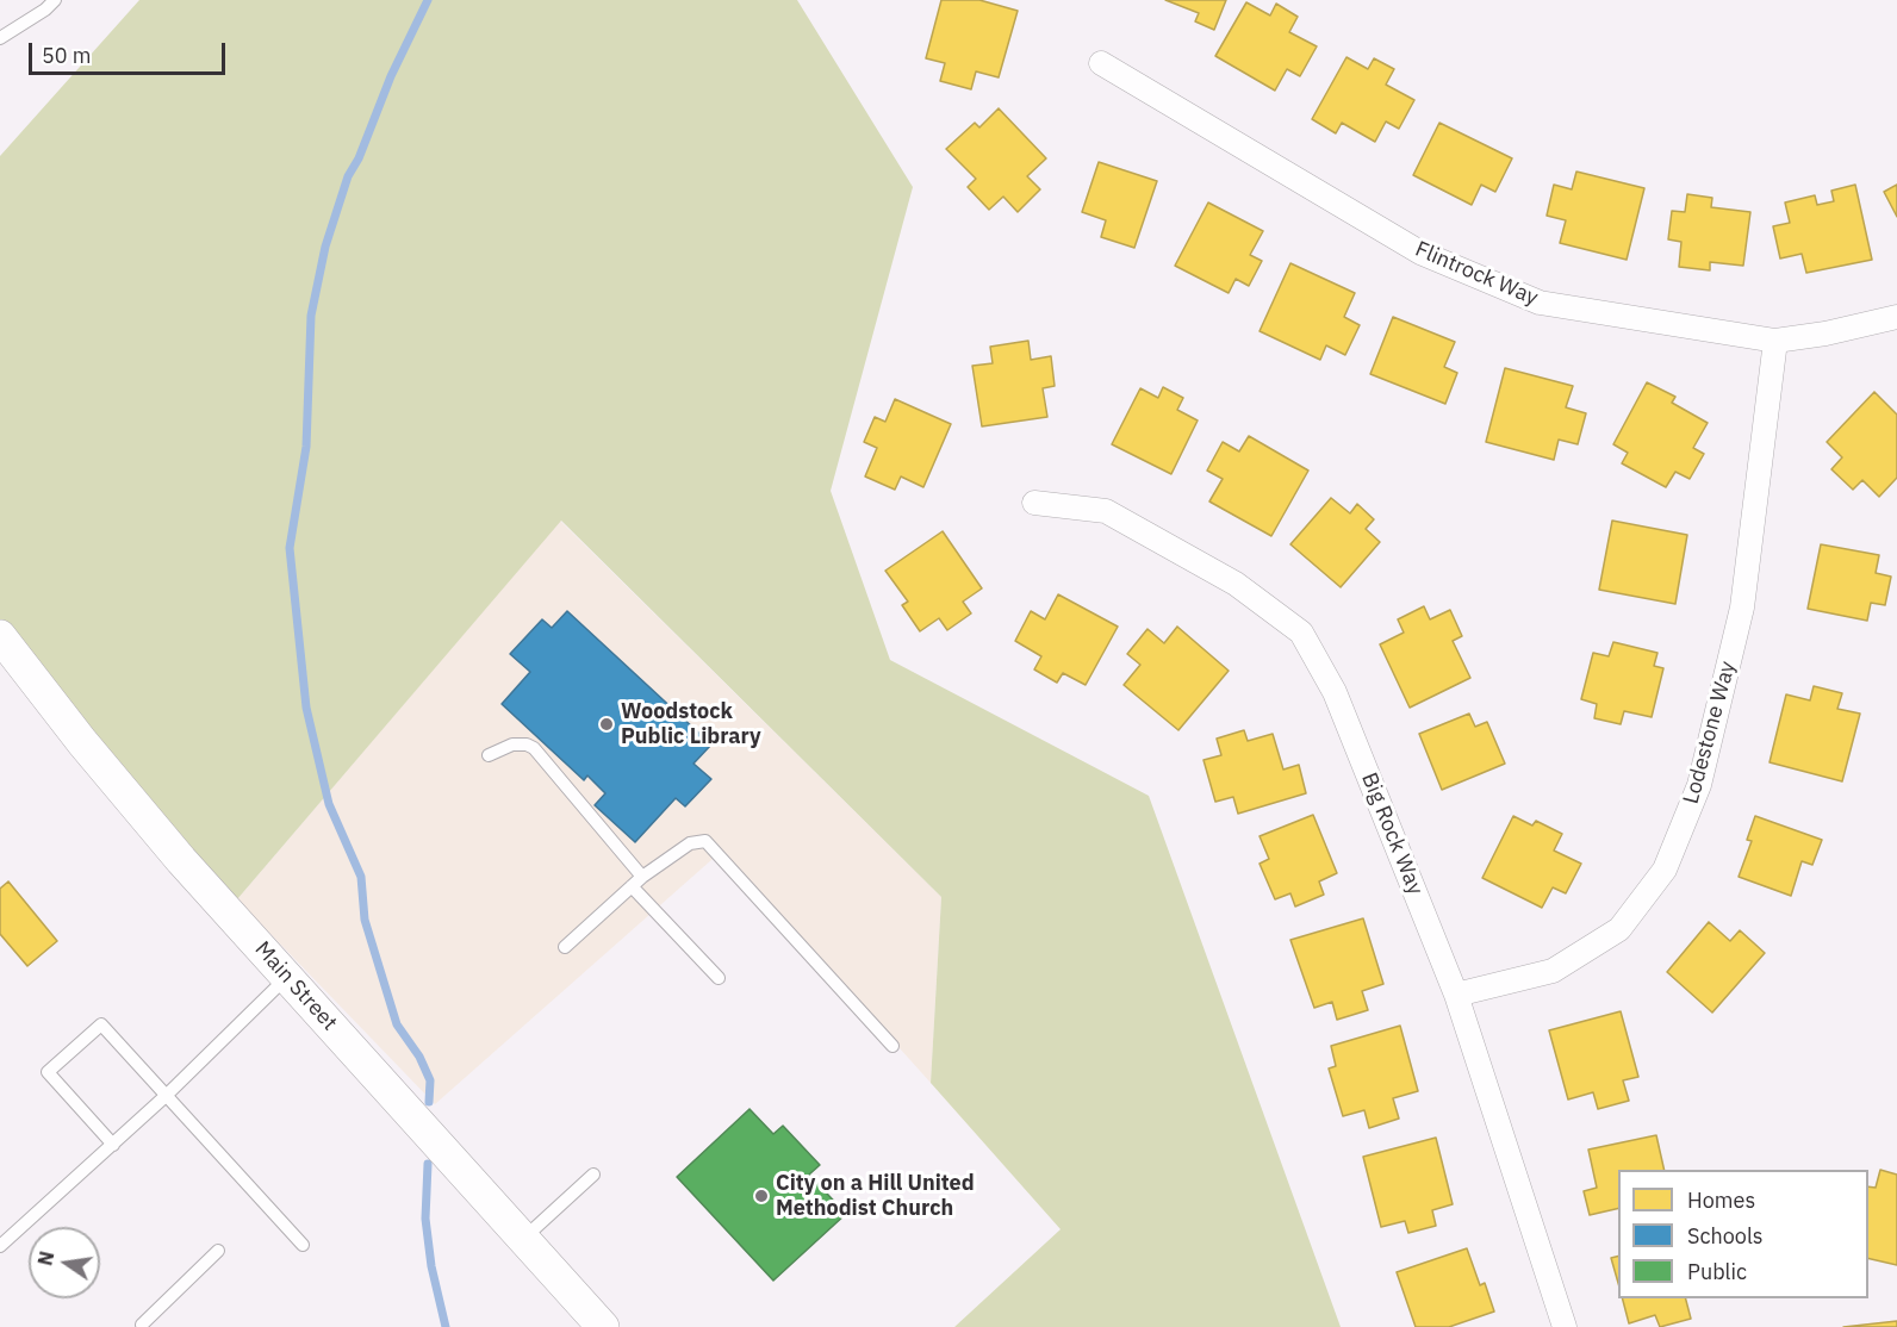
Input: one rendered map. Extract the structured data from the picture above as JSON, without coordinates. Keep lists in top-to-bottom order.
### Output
{
  "streets": {
    "main road": ["Main Street"],
    "street": ["Flintrock Way", "Lodestone Way", "Big Rock Way"]
  },
  "crossings": [
    ["Flintrock Way", "Lodestone Way"],
    ["Lodestone Way", "Big Rock Way"]
  ],
  "places": ["Woodstock Public Library", "City on a Hill United Methodist Church"],
  "legend": ["Homes", "Schools", "Public"],
  "scale_bar": "50 m",
  "north": "left"
}
